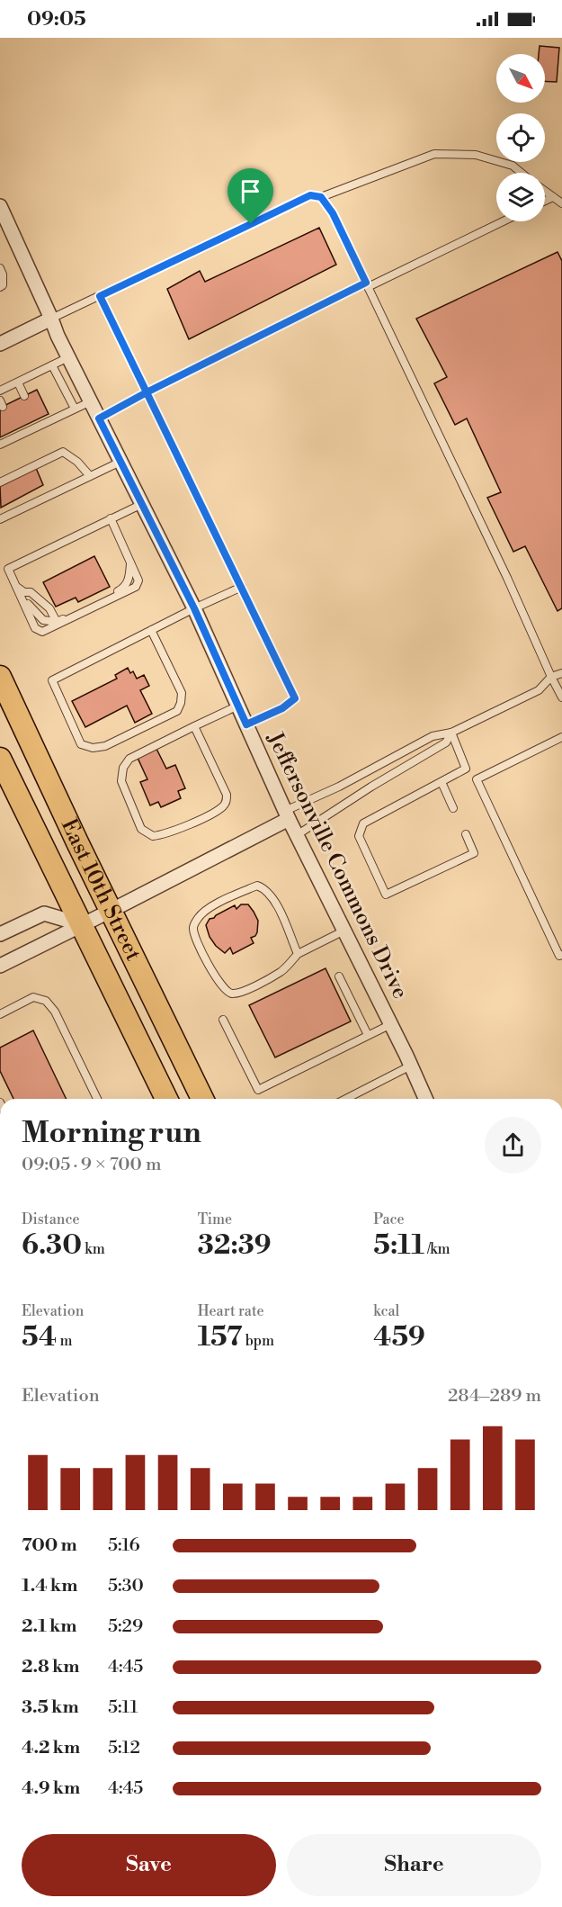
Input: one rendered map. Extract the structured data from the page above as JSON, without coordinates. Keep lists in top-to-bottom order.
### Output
{
  "streets": {
    "main road": ["East 10th Street"],
    "street": ["Jeffersonville Commons Drive"]
  },
  "north": "bottom right",
  "page": {
    "status": "09:05",
    "heading": ["Morning run", "09:05 · 9 × 700 m"],
    "stats": [
      ["Distance", "6.30 km"],
      ["Time", "32:39"],
      ["Pace", "5:11 /km"],
      ["Elevation", "54 m"],
      ["Heart rate", "157 bpm"],
      ["kcal", "459"]
    ],
    "chart": ["Elevation", "284–289 m"],
    "list": [
      {
        "name": "700 m",
        "note": "5:16"
      },
      {
        "name": "1.4 km",
        "note": "5:30"
      },
      {
        "name": "2.1 km",
        "note": "5:29"
      },
      {
        "name": "2.8 km",
        "note": "4:45"
      },
      {
        "name": "3.5 km",
        "note": "5:11"
      },
      {
        "name": "4.2 km",
        "note": "5:12"
      },
      {
        "name": "4.9 km",
        "note": "4:45"
      }
    ],
    "buttons": ["Save", "Share"]
  }
}
